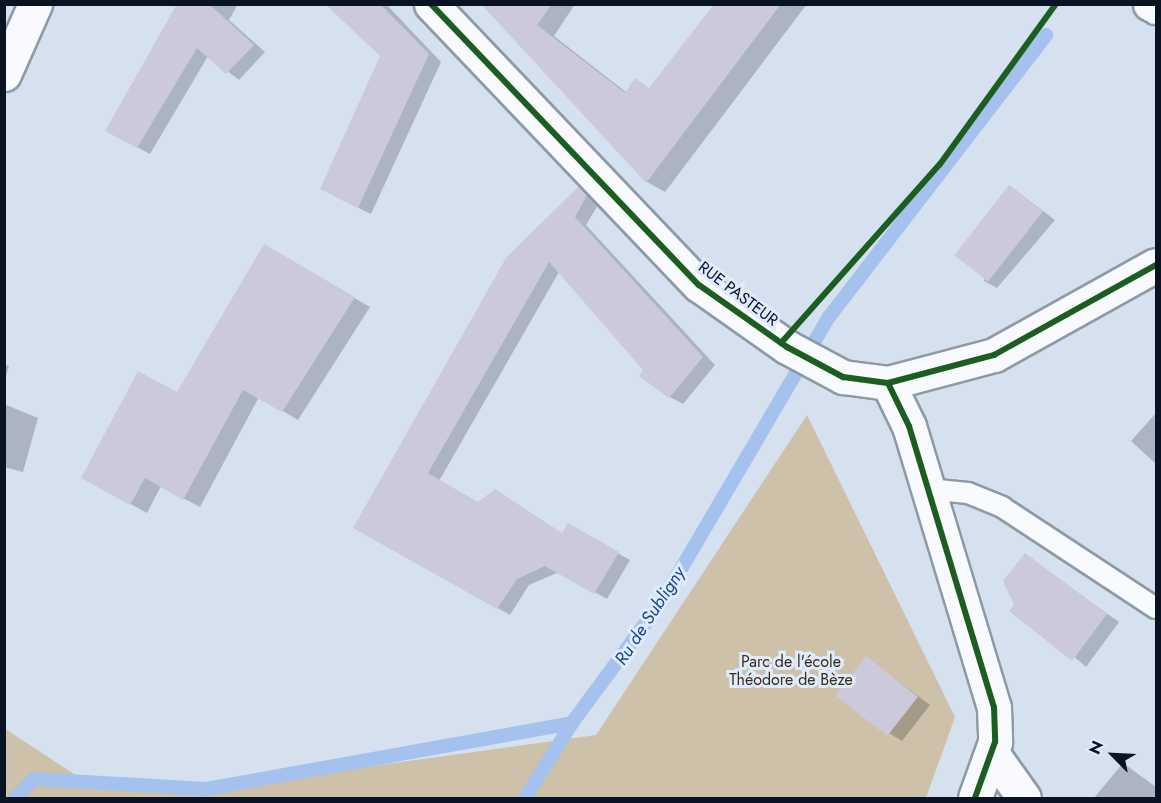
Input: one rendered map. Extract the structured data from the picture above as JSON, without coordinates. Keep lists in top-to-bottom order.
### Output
{
  "streets": {
    "street": ["RUE PASTEUR"]
  },
  "water": ["Ru de Subligny"],
  "parks": ["Parc de l'école Théodore de Bèze"],
  "north": "top left"
}
